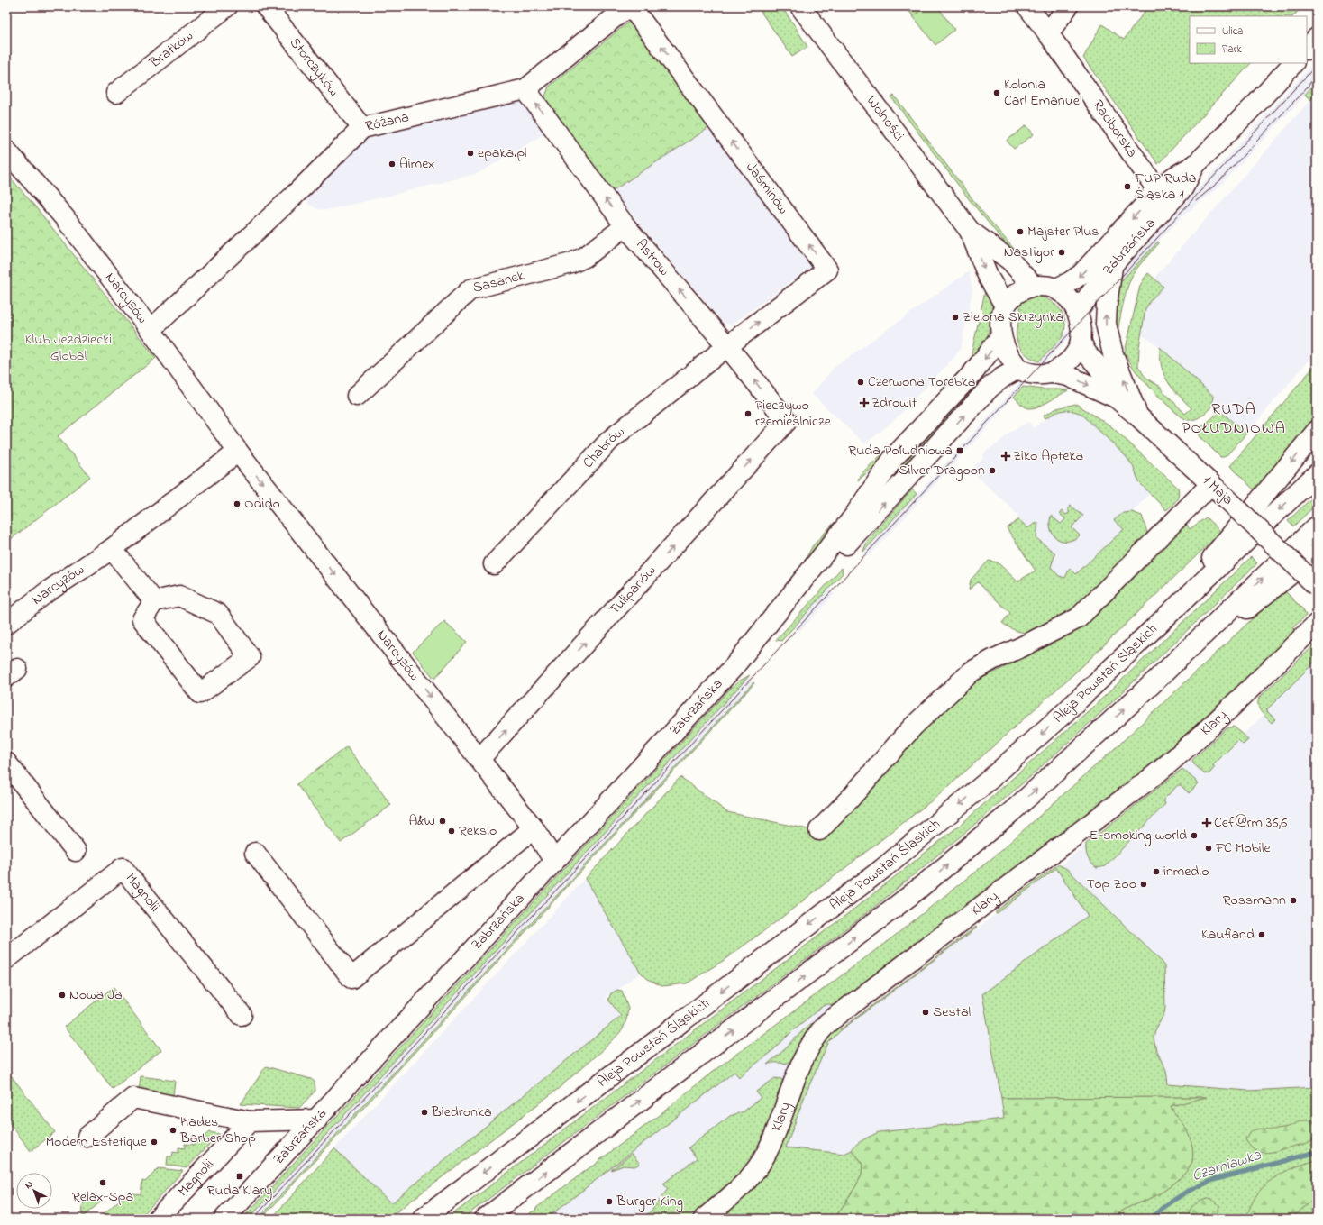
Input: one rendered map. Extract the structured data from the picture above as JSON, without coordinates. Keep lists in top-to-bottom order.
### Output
{
  "streets": {
    "street": [
      "Bratków",
      "Storczyków",
      "Wolności",
      "Różana",
      "Raciborska",
      "Jaśminów",
      "Zabrzańska",
      "Astrów",
      "Sasanek",
      "Narcyzów",
      "Chabrów",
      "1 Maja",
      "Tulipanów",
      "Aleja Powstań Śląskich",
      "Klary",
      "Magnolii"
    ]
  },
  "crossings": [
    ["Storczyków", "Różana"],
    ["Wolności", "Zabrzańska"],
    ["Wolności", "1 Maja"],
    ["Różana", "Astrów"],
    ["Różana", "Narcyzów"],
    ["Raciborska", "Zabrzańska"],
    ["Jaśminów", "Astrów"],
    ["Jaśminów", "Chabrów"],
    ["Zabrzańska", "Narcyzów"],
    ["Zabrzańska", "1 Maja"],
    ["Astrów", "Sasanek"],
    ["Astrów", "Chabrów"],
    ["Astrów", "Tulipanów"],
    ["Narcyzów", "Tulipanów"]
  ],
  "one_way": ["Astrów", "Tulipanów"],
  "districts": ["RUDA POŁUDNIOWA"],
  "water": ["Czarniawka"],
  "parks": ["Klub Jeżdziecki Global"],
  "places": {
    "other": [
      "Kolonia Carl Emanuel",
      "epaka.pl",
      "Aimex",
      "FUP Ruda Śląska 1",
      "Majster Plus",
      "Nastigor",
      "Zielona Skrzynka",
      "Czerwona Torebka",
      "Pieczywo rzemieślnicze",
      "Silver Dragoon",
      "Odido",
      "A&W",
      "Reksio",
      "E-smoking world",
      "FC Mobile",
      "inmedio",
      "Top Zoo",
      "Rossmann",
      "Kaufland",
      "Nowa Ja",
      "Sestal",
      "Biedronka",
      "Hades Barber Shop",
      "Modern Estetique",
      "Relax-Spa",
      "Burger King"
    ],
    "health": ["Zdrowit", "Ziko Apteka", "Cef@rm 36,6"],
    "transit": ["Ruda Południowa", "Ruda Klary"]
  },
  "legend": ["Ulica", "Park"],
  "north": "top left"
}
